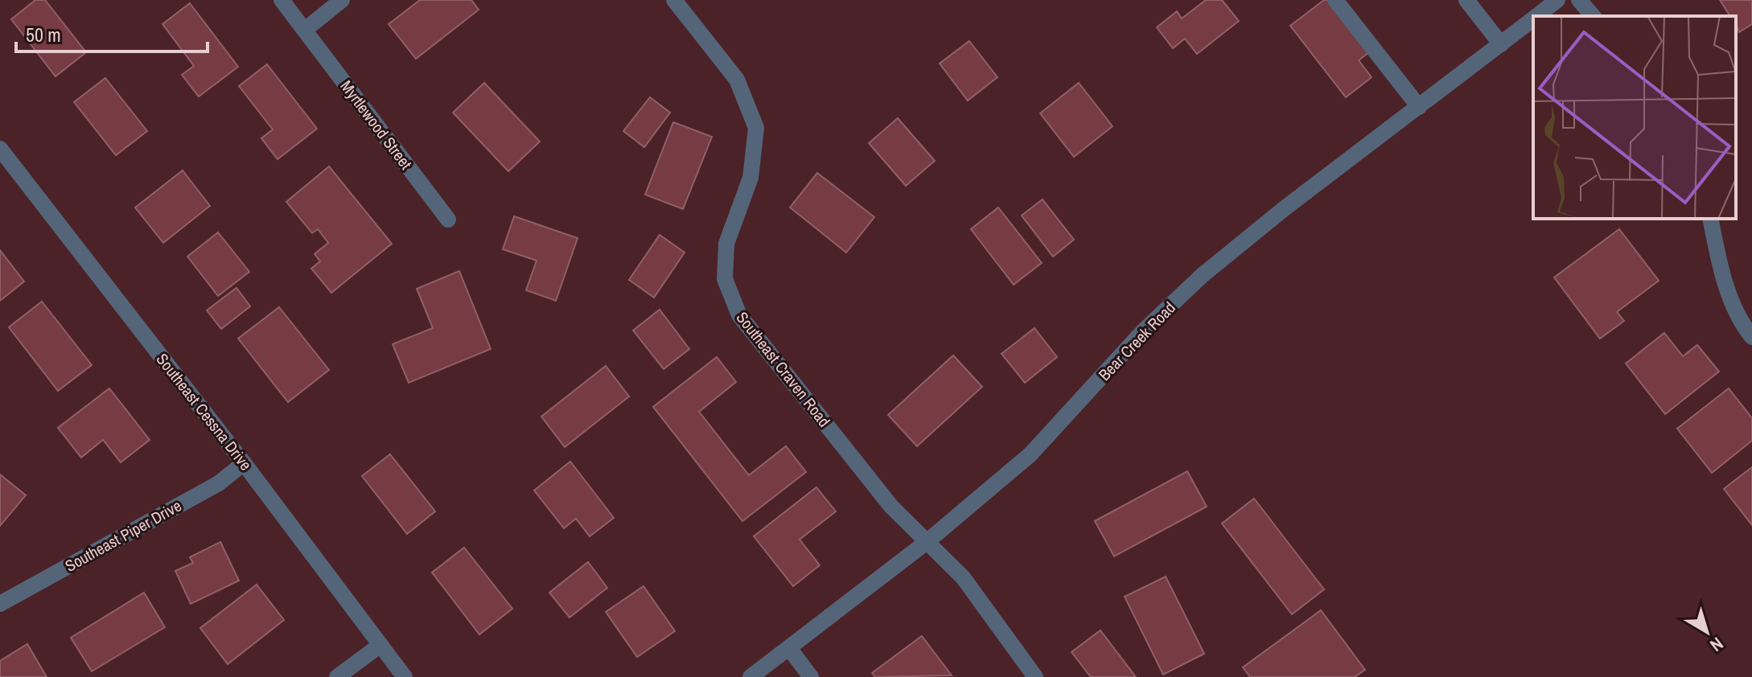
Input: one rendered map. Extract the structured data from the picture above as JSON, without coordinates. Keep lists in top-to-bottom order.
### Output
{
  "streets": {
    "street": [
      "Myrtlewood Street",
      "Bear Creek Road",
      "Southeast Craven Road",
      "Southeast Cessna Drive",
      "Southeast Piper Drive"
    ]
  },
  "crossings": [
    ["Bear Creek Road", "Southeast Craven Road"],
    ["Southeast Cessna Drive", "Southeast Piper Drive"]
  ],
  "scale_bar": "50 m",
  "north": "bottom right"
}
